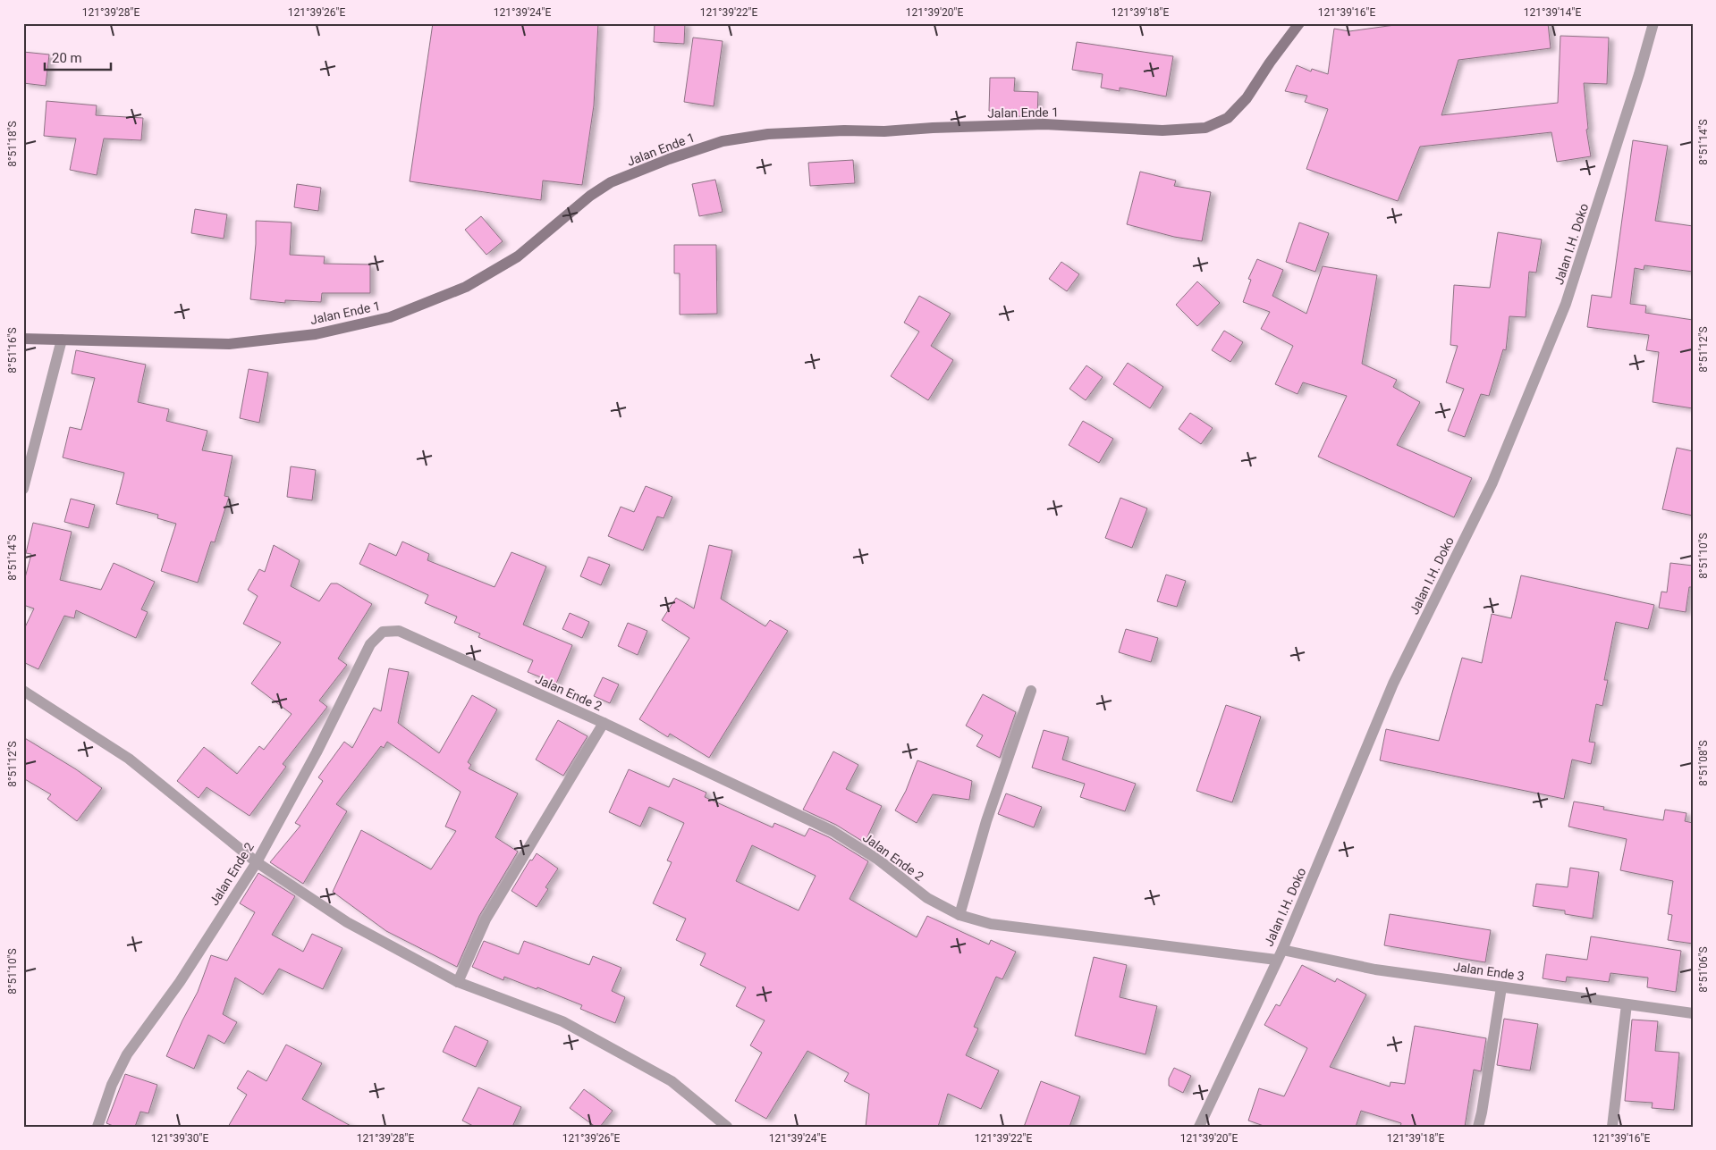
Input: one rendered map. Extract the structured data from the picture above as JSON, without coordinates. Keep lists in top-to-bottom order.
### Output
{
  "streets": {
    "street": [
      "Jalan Ende 1",
      "Jalan I.H. Doko",
      "Jalan Ende 2",
      "Jalan Ende 3"
    ]
  },
  "crossings": [
    ["Jalan I.H. Doko", "Jalan Ende 2"],
    ["Jalan I.H. Doko", "Jalan Ende 3"]
  ],
  "scale_bar": "20 m",
  "coordinates": [
    "121°39'28\"E",
    "121°39'26\"E",
    "121°39'24\"E",
    "121°39'22\"E",
    "121°39'20\"E",
    "121°39'18\"E",
    "121°39'16\"E",
    "121°39'14\"E",
    "8°51'14\"S",
    "8°51'18\"S",
    "8°51'12\"S",
    "8°51'16\"S",
    "8°51'10\"S",
    "8°51'08\"S",
    "8°51'06\"S",
    "121°39'30\"E"
  ]
}
